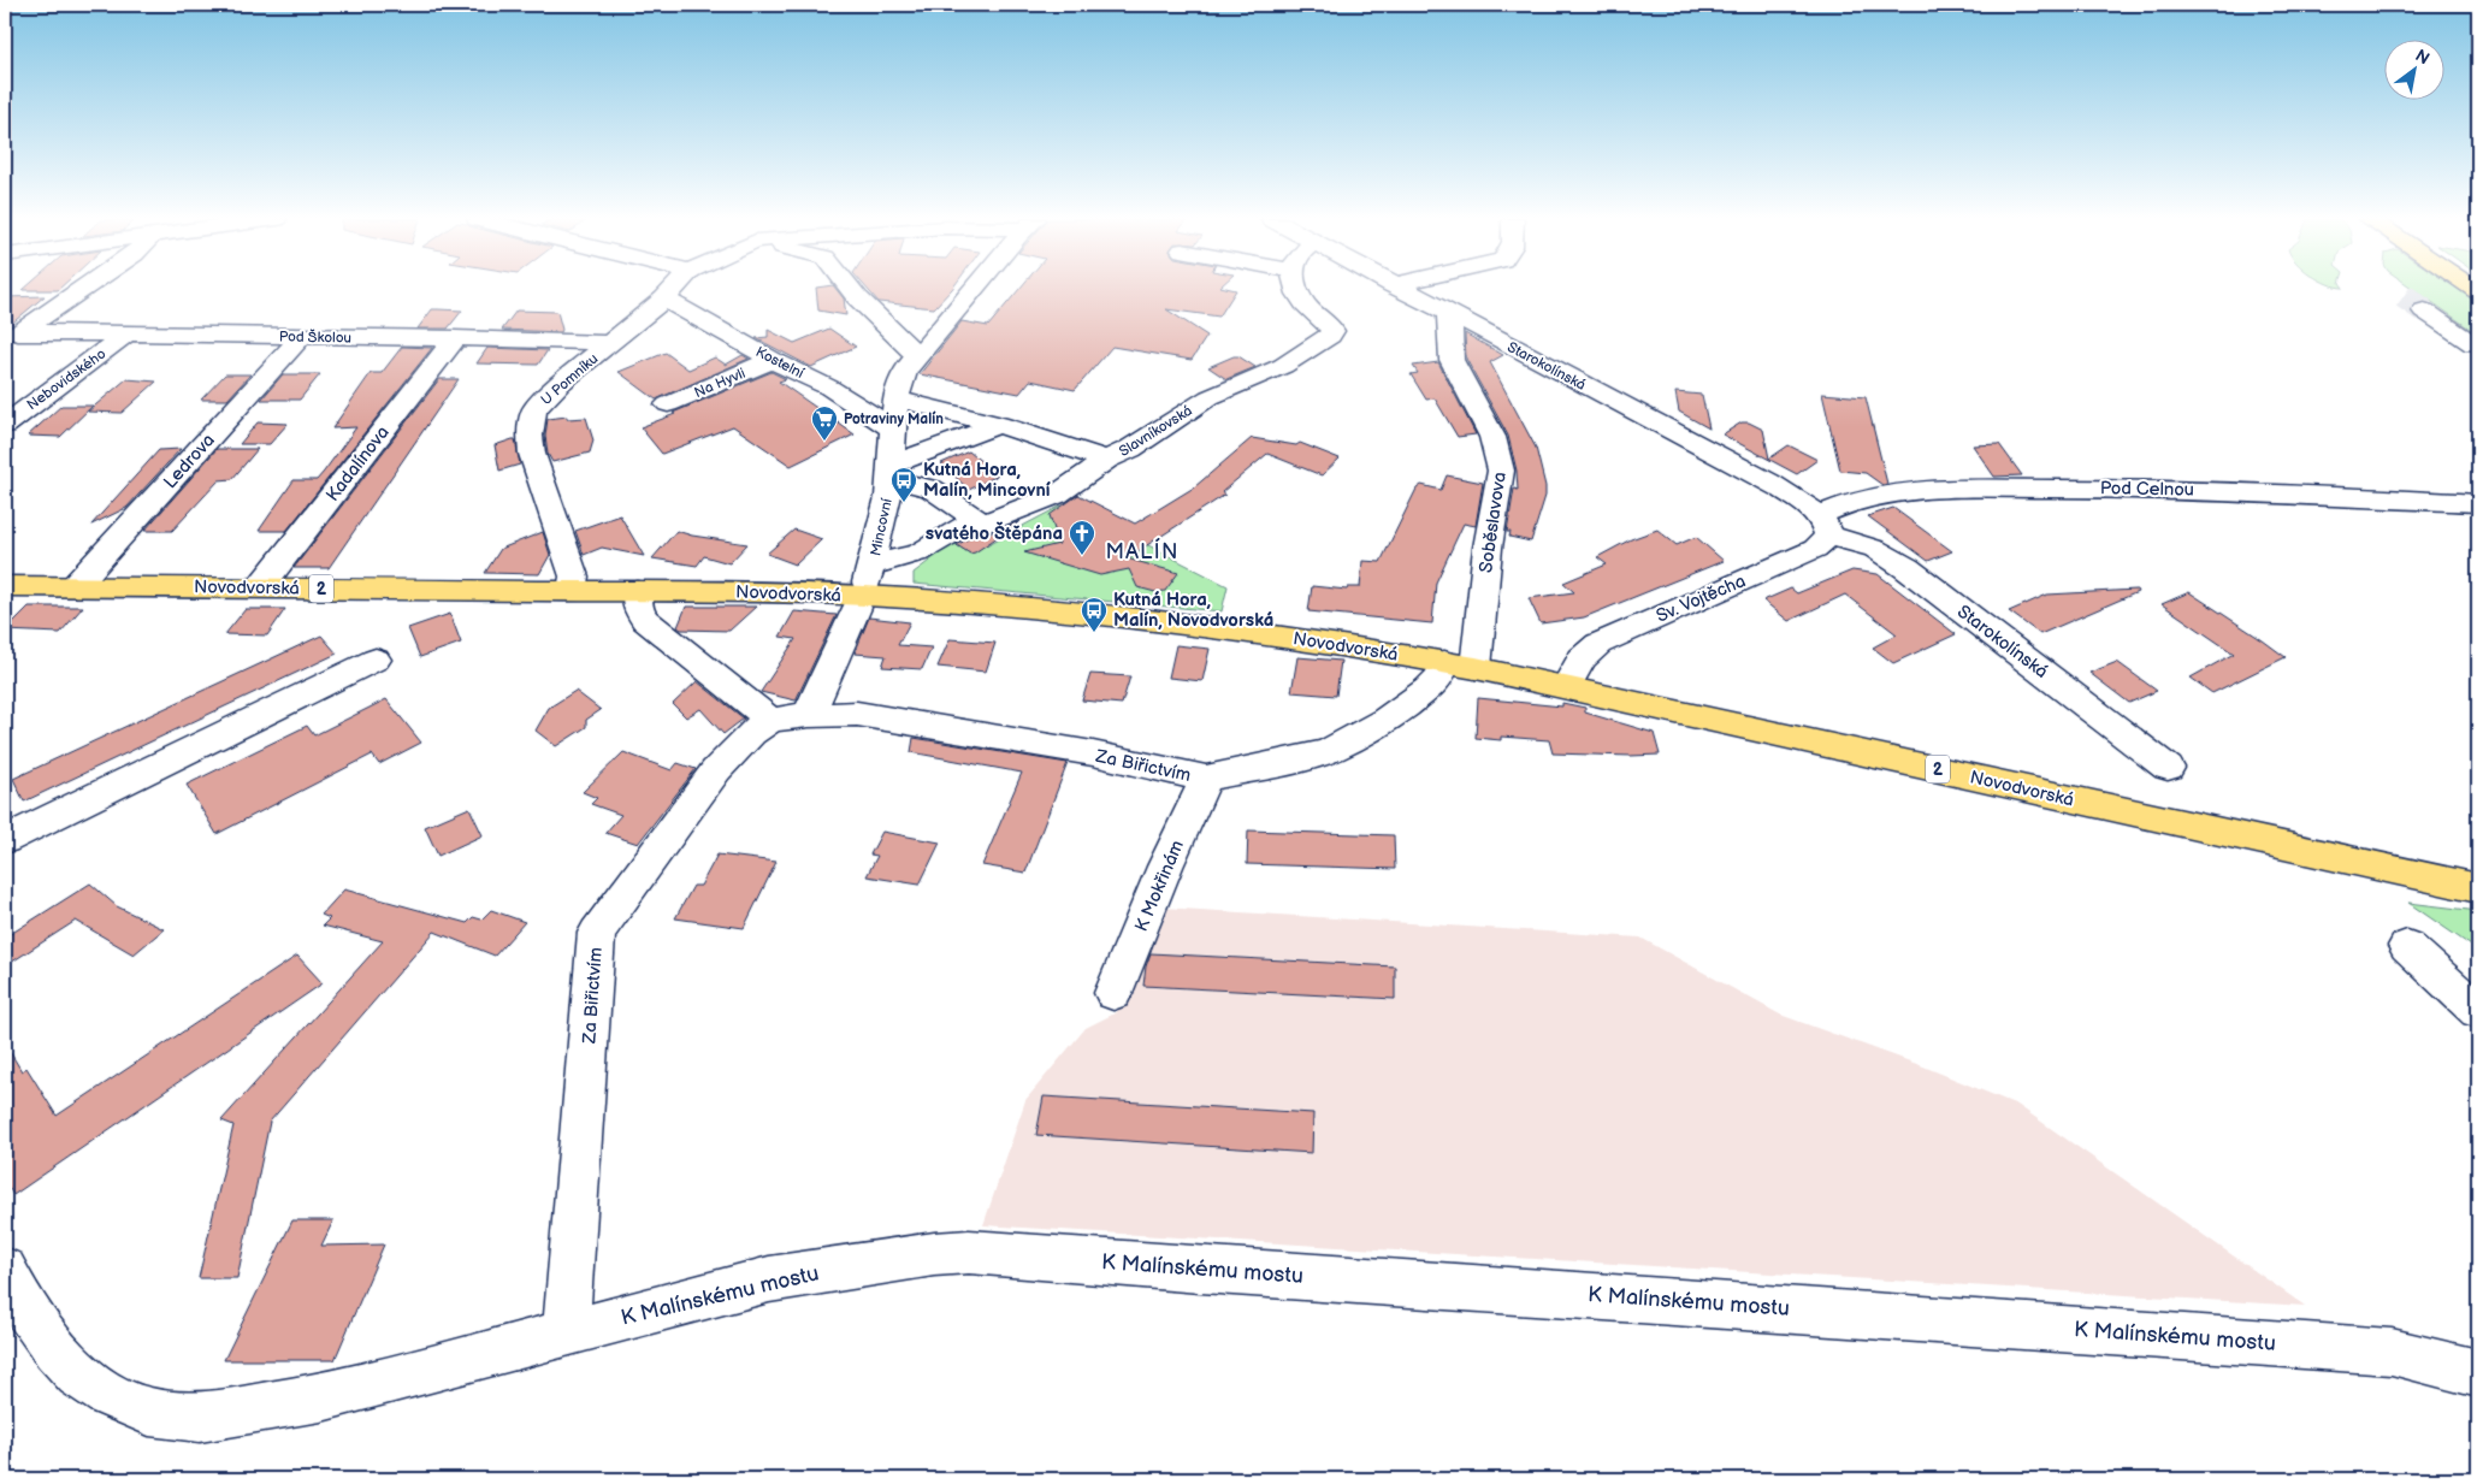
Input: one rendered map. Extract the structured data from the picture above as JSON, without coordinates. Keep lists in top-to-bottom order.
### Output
{
  "streets": {
    "main road": ["Novodvorská", "2"],
    "street": [
      "Pod Školou",
      "Kostelní",
      "Starokolínská",
      "Nebovidského",
      "U Pomníku",
      "Na Hyvli",
      "Slavníkovská",
      "Ledrova",
      "Kadalínova",
      "Pod Celnou",
      "Soběslavova",
      "Mincovní",
      "Sv. Vojtěcha",
      "Za Biřictvím",
      "K Mokřinám",
      "K Malínskému mostu"
    ]
  },
  "crossings": [
    ["Pod Školou", "Nebovidského"],
    ["Pod Školou", "U Pomníku"],
    ["Pod Školou", "Ledrova"],
    ["Pod Školou", "Kadalínova"],
    ["Kostelní", "U Pomníku"],
    ["Kostelní", "Na Hyvli"],
    ["Kostelní", "Mincovní"],
    ["Starokolínská", "Pod Celnou"],
    ["Starokolínská", "Soběslavova"],
    ["Starokolínská", "Sv. Vojtěcha"],
    ["U Pomníku", "Novodvorská"],
    ["Slavníkovská", "Mincovní"],
    ["Ledrova", "Novodvorská"],
    ["Kadalínova", "Novodvorská"],
    ["Pod Celnou", "Sv. Vojtěcha"],
    ["Soběslavova", "Novodvorská"],
    ["Soběslavova", "Za Biřictvím"],
    ["Mincovní", "Novodvorská"],
    ["Novodvorská", "Sv. Vojtěcha"],
    ["Novodvorská", "Za Biřictvím"],
    ["Za Biřictvím", "K Mokřinám"],
    ["Za Biřictvím", "K Malínskému mostu"]
  ],
  "districts": ["MALÍN"],
  "places": {
    "supermarket": ["Potraviny Malín"],
    "bus stop": ["Kutná Hora, Malín, Mincovní", "Kutná Hora, Malín, Novodvorská"],
    "church": ["svatého Štěpána"]
  },
  "north": "top right"
}
